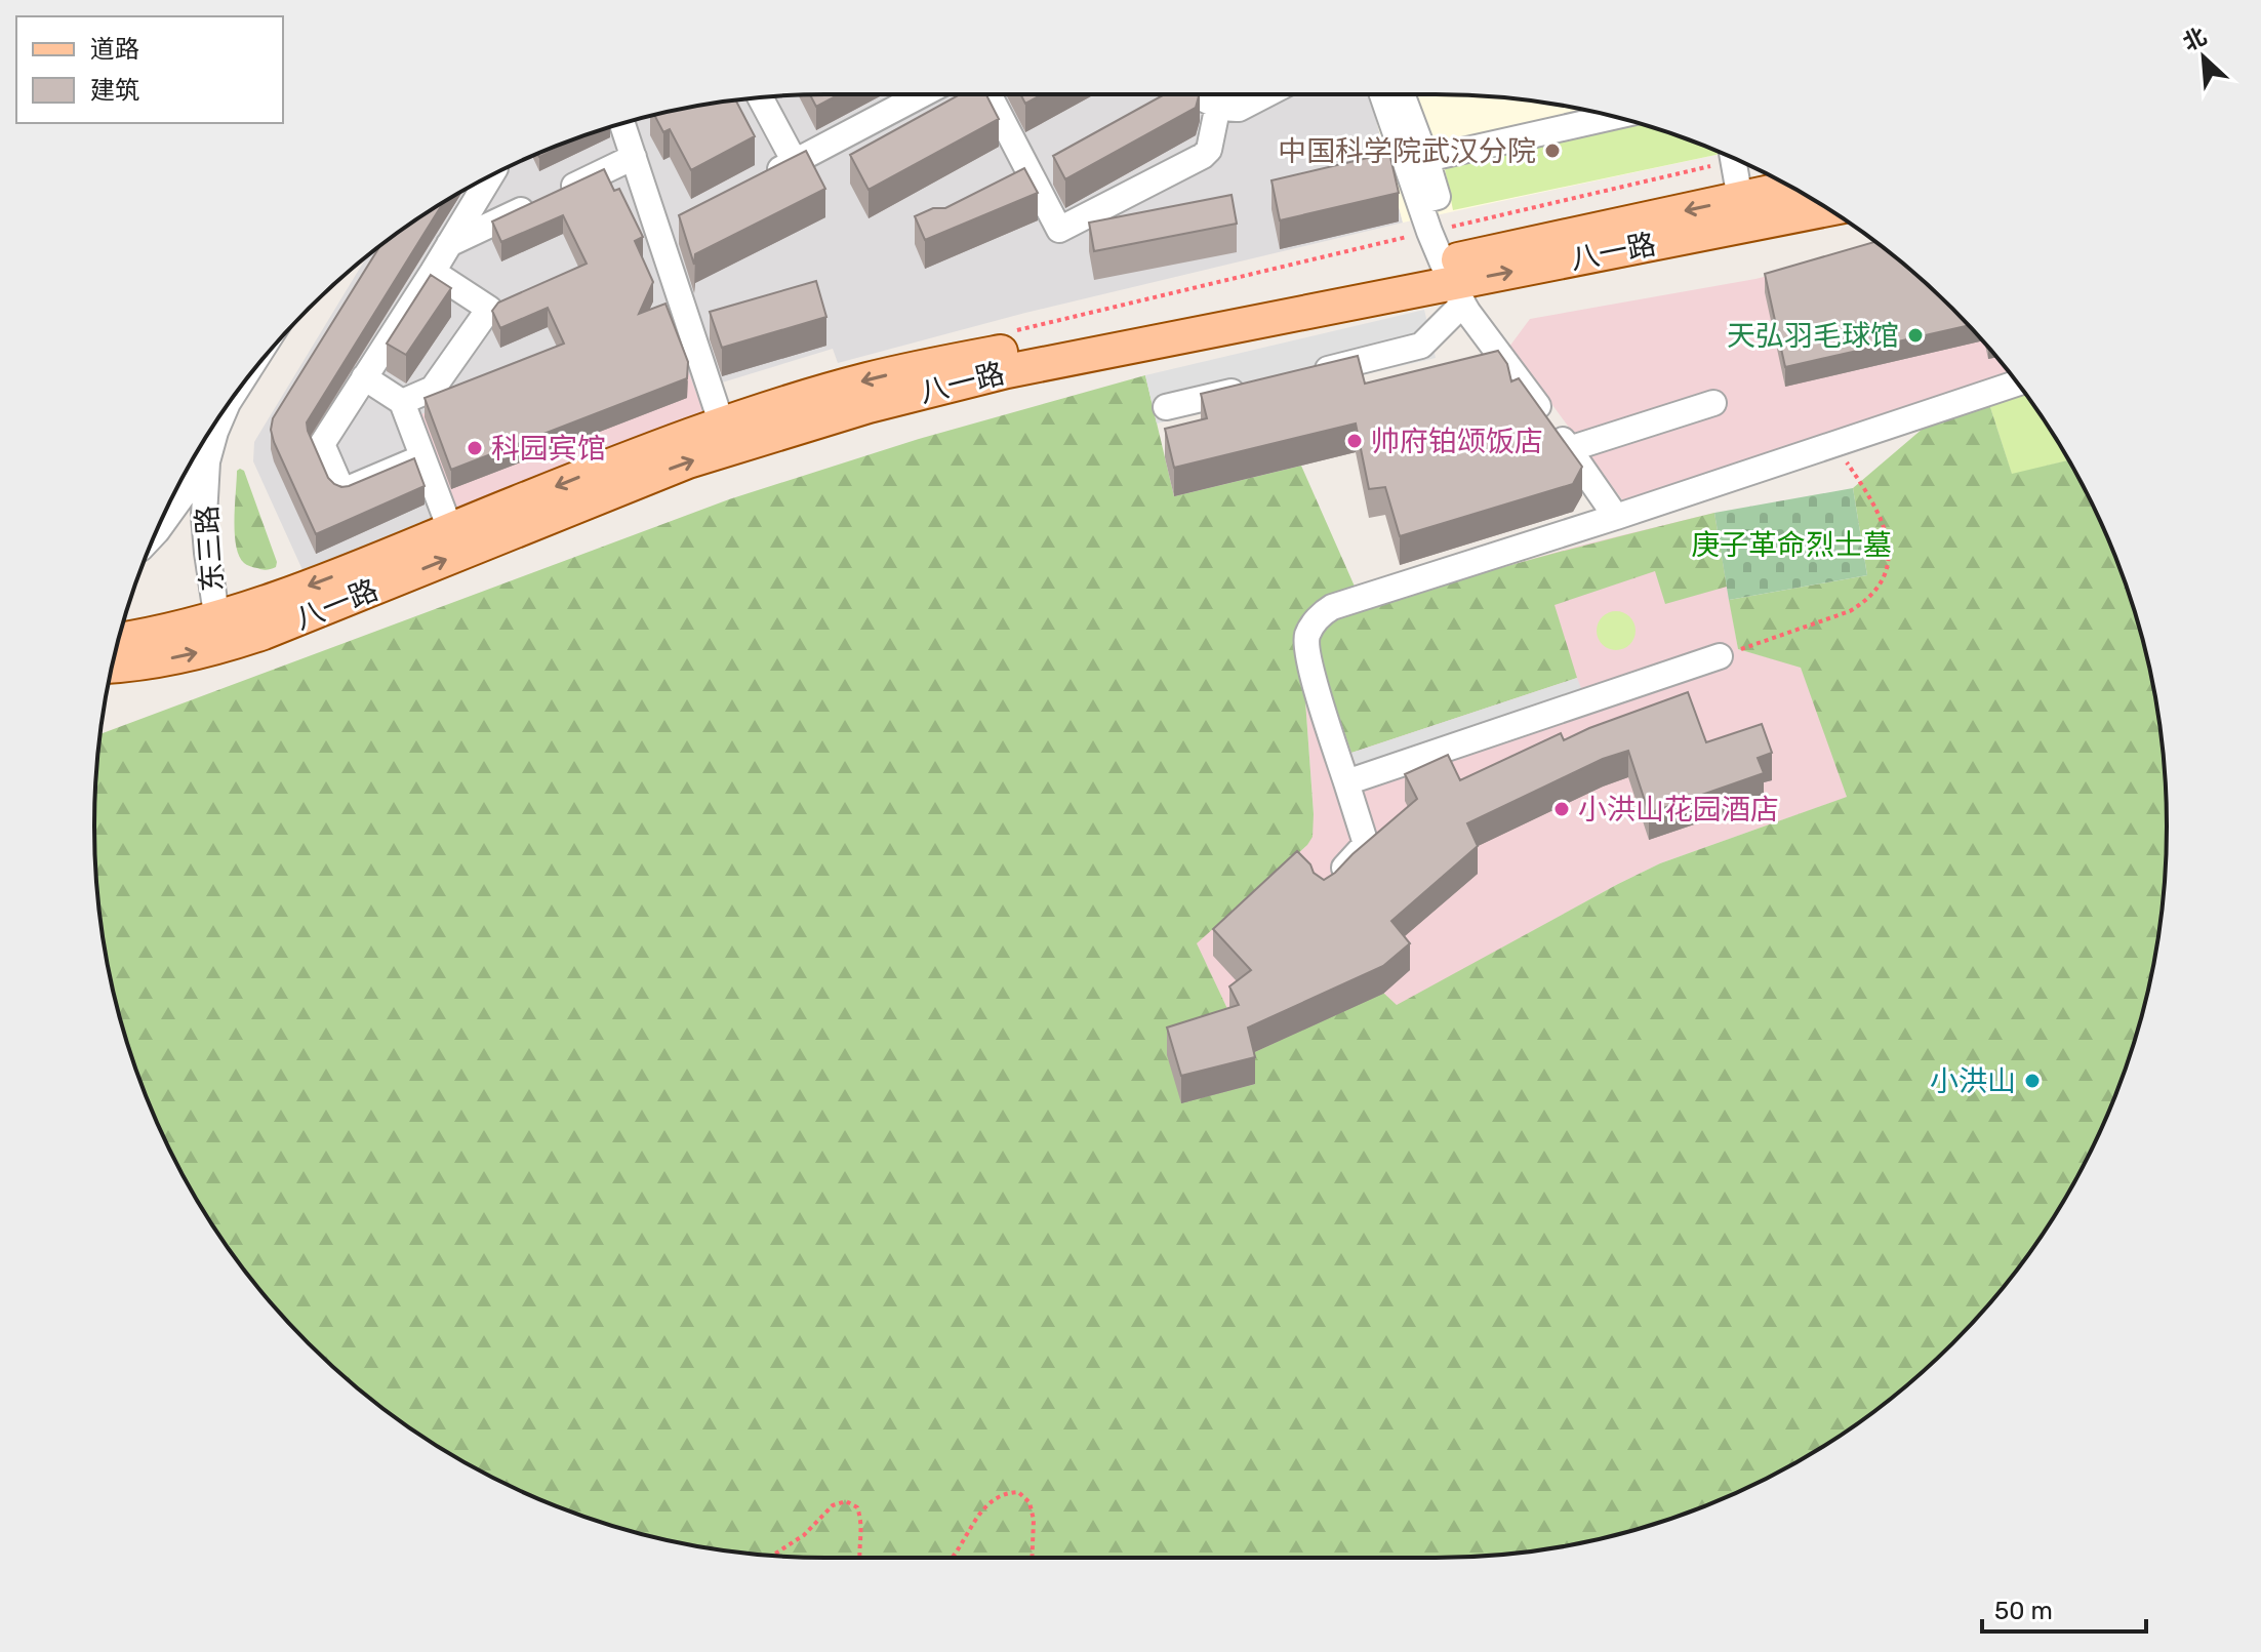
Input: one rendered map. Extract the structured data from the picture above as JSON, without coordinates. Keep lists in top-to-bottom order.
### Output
{
  "streets": {
    "main road": ["八一路"],
    "street": ["东三路"]
  },
  "crossings": [
    ["八一路", "东三路"]
  ],
  "parks": ["庚子革命烈士墓"],
  "places": [
    "中国科学院武汉分院",
    "天弘羽毛球馆",
    "帅府铂颂饭店",
    "科园宾馆",
    "小洪山花园酒店",
    "小洪山"
  ],
  "legend": ["道路", "建筑"],
  "scale_bar": "50 m",
  "north": "top left"
}
